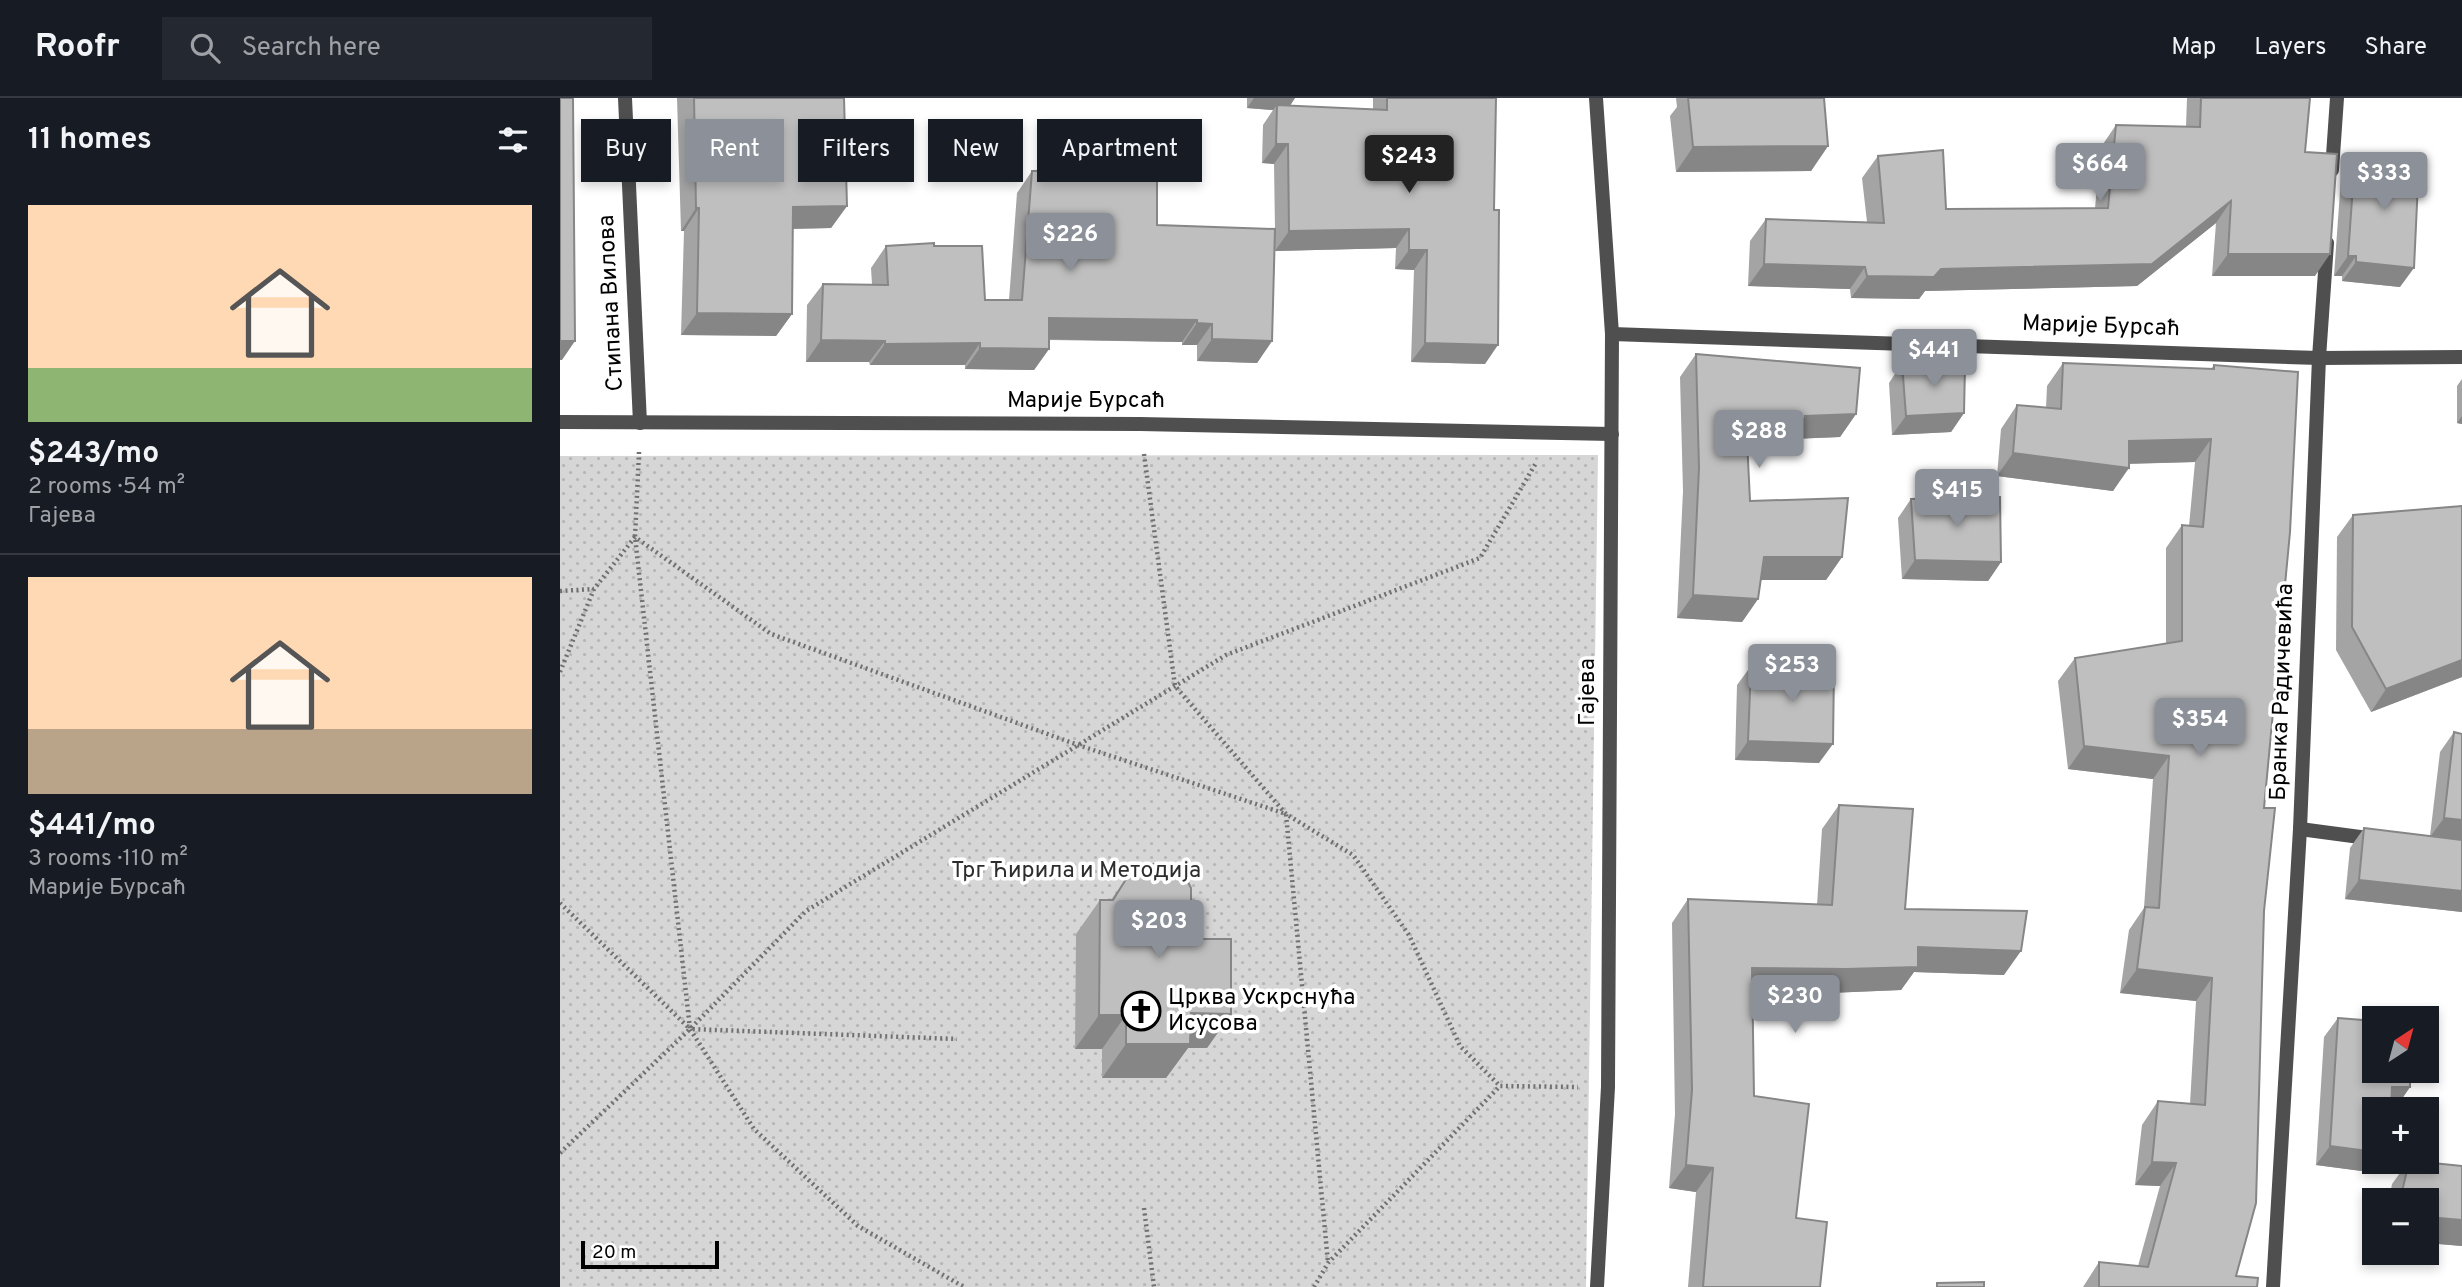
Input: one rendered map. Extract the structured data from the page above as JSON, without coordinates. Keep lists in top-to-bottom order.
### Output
{
  "streets": {
    "street": [
      "Стипана Вилова",
      "Марије Бурсаћ",
      "Гајева",
      "Бранка Радичевића"
    ]
  },
  "crossings": [
    ["Стипана Вилова", "Марије Бурсаћ"],
    ["Марије Бурсаћ", "Гајева"],
    ["Марије Бурсаћ", "Бранка Радичевића"]
  ],
  "parks": ["Трг Ћирила и Методија"],
  "places": {
    "church": ["Црква Ускрснућа Исусова"]
  },
  "scale_bar": "20 m",
  "north": "top right",
  "page": {
    "header": "Roofr",
    "search": "Search here",
    "nav": ["Map", "Layers", "Share"],
    "heading": "11 homes",
    "chip": [
      "Buy",
      "Rent",
      "Filters",
      "New",
      "Apartment"
    ],
    "price": [
      "$243",
      "$664",
      "$333",
      "$226",
      "$441",
      "$288",
      "$415",
      "$253",
      "$354",
      "$203",
      "$230"
    ],
    "list": [
      {
        "name": "$243/mo",
        "note": "2 rooms · 54 m² · Гајева"
      },
      {
        "name": "$441/mo",
        "note": "3 rooms · 110 m² · Марије Бурсаћ"
      }
    ],
    "map_buttons": ["+", "−"],
    "scale": "20 m"
  }
}
